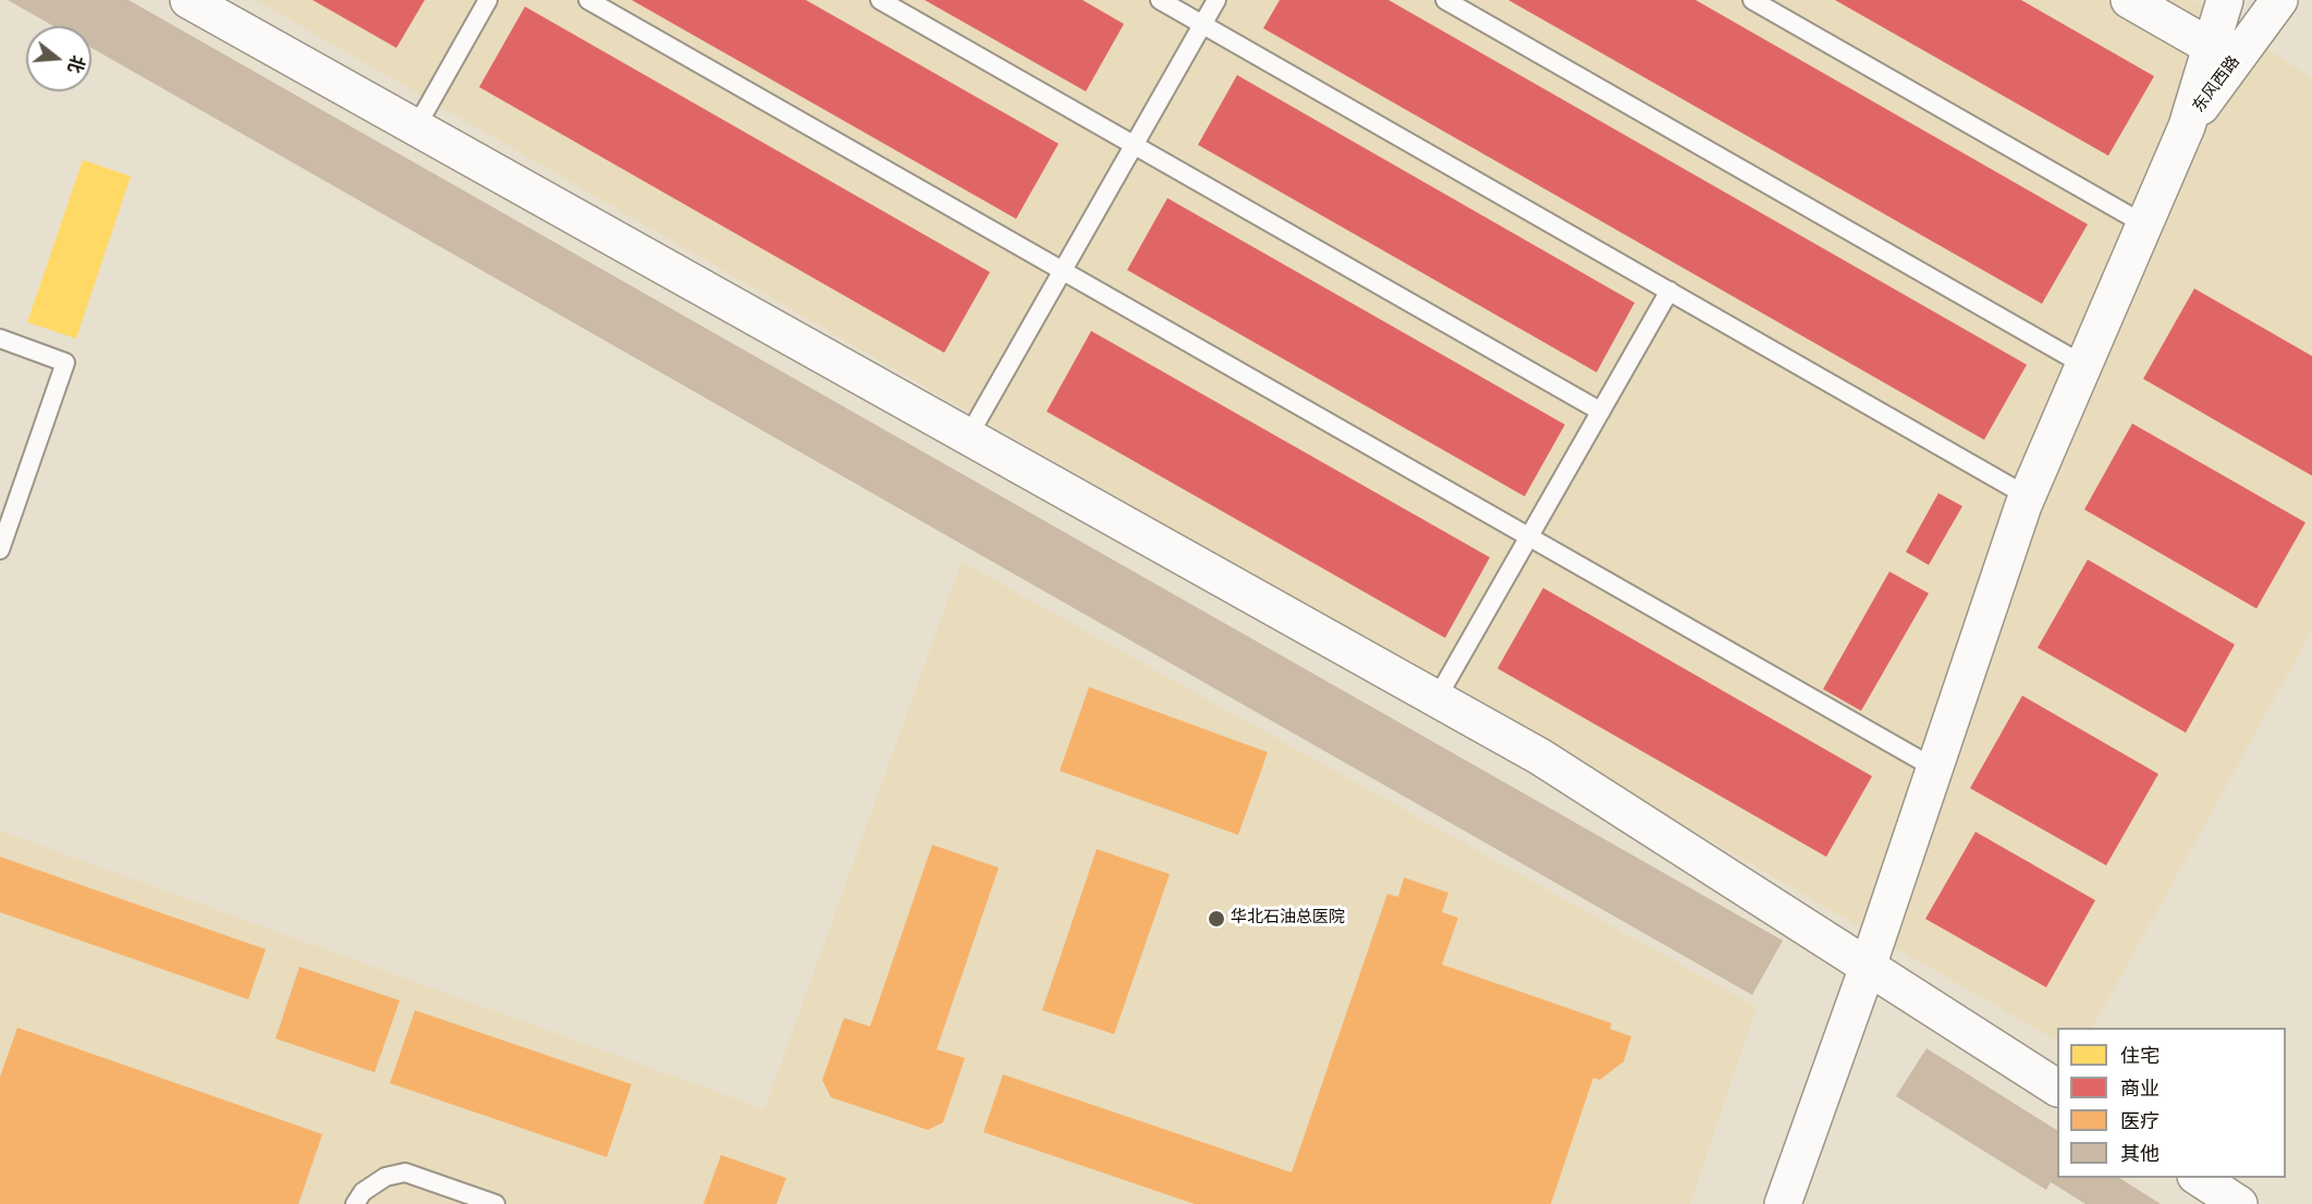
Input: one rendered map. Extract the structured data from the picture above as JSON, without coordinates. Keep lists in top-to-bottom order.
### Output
{
  "streets": {
    "street": ["东风西路"]
  },
  "places": ["华北石油总医院"],
  "legend": [
    "住宅",
    "商业",
    "医疗",
    "其他"
  ],
  "north": "right"
}
